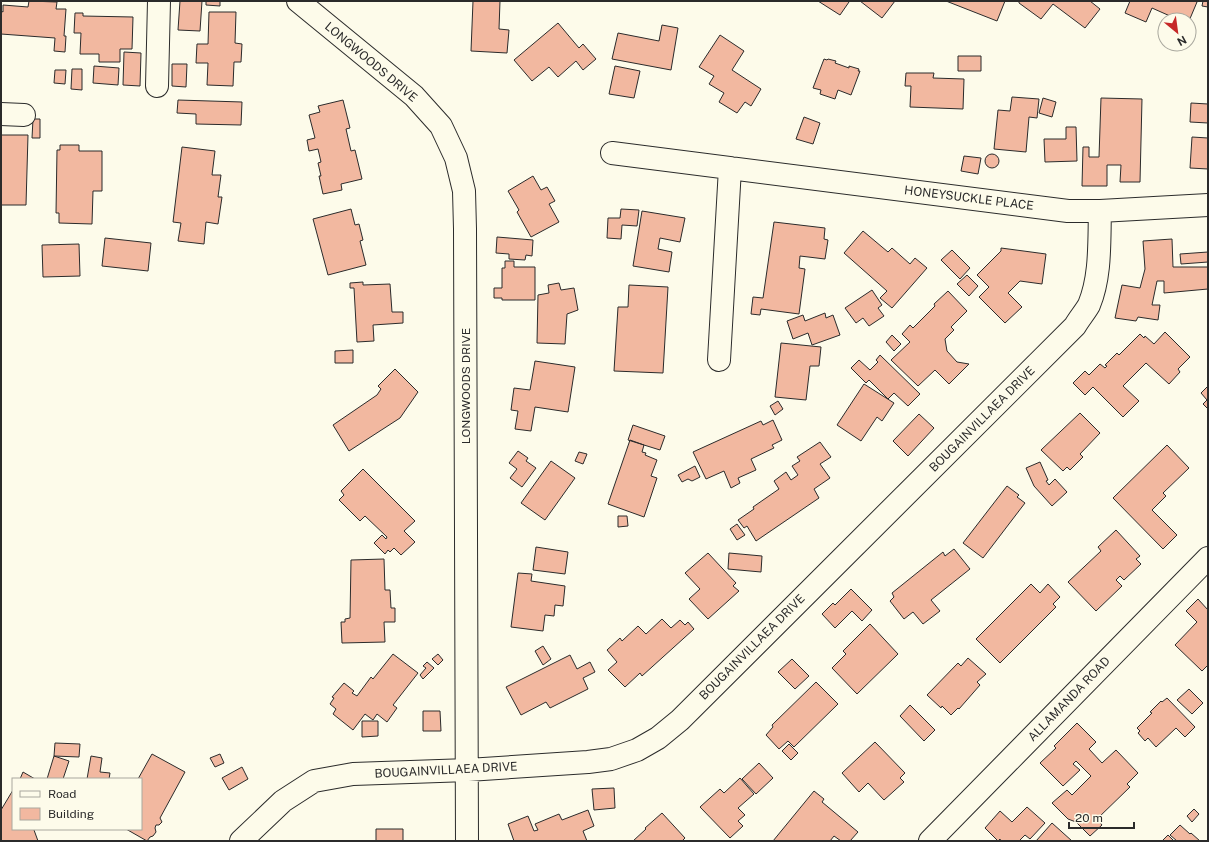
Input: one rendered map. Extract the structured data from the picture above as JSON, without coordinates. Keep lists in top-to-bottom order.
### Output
{
  "streets": {
    "street": [
      "LONGWOODS DRIVE",
      "HONEYSUCKLE PLACE",
      "BOUGAINVILLAEA DRIVE",
      "ALLAMANDA ROAD"
    ]
  },
  "crossings": [
    ["LONGWOODS DRIVE", "BOUGAINVILLAEA DRIVE"],
    ["HONEYSUCKLE PLACE", "BOUGAINVILLAEA DRIVE"]
  ],
  "legend": ["Road", "Building"],
  "scale_bar": "20 m",
  "north": "bottom right"
}
